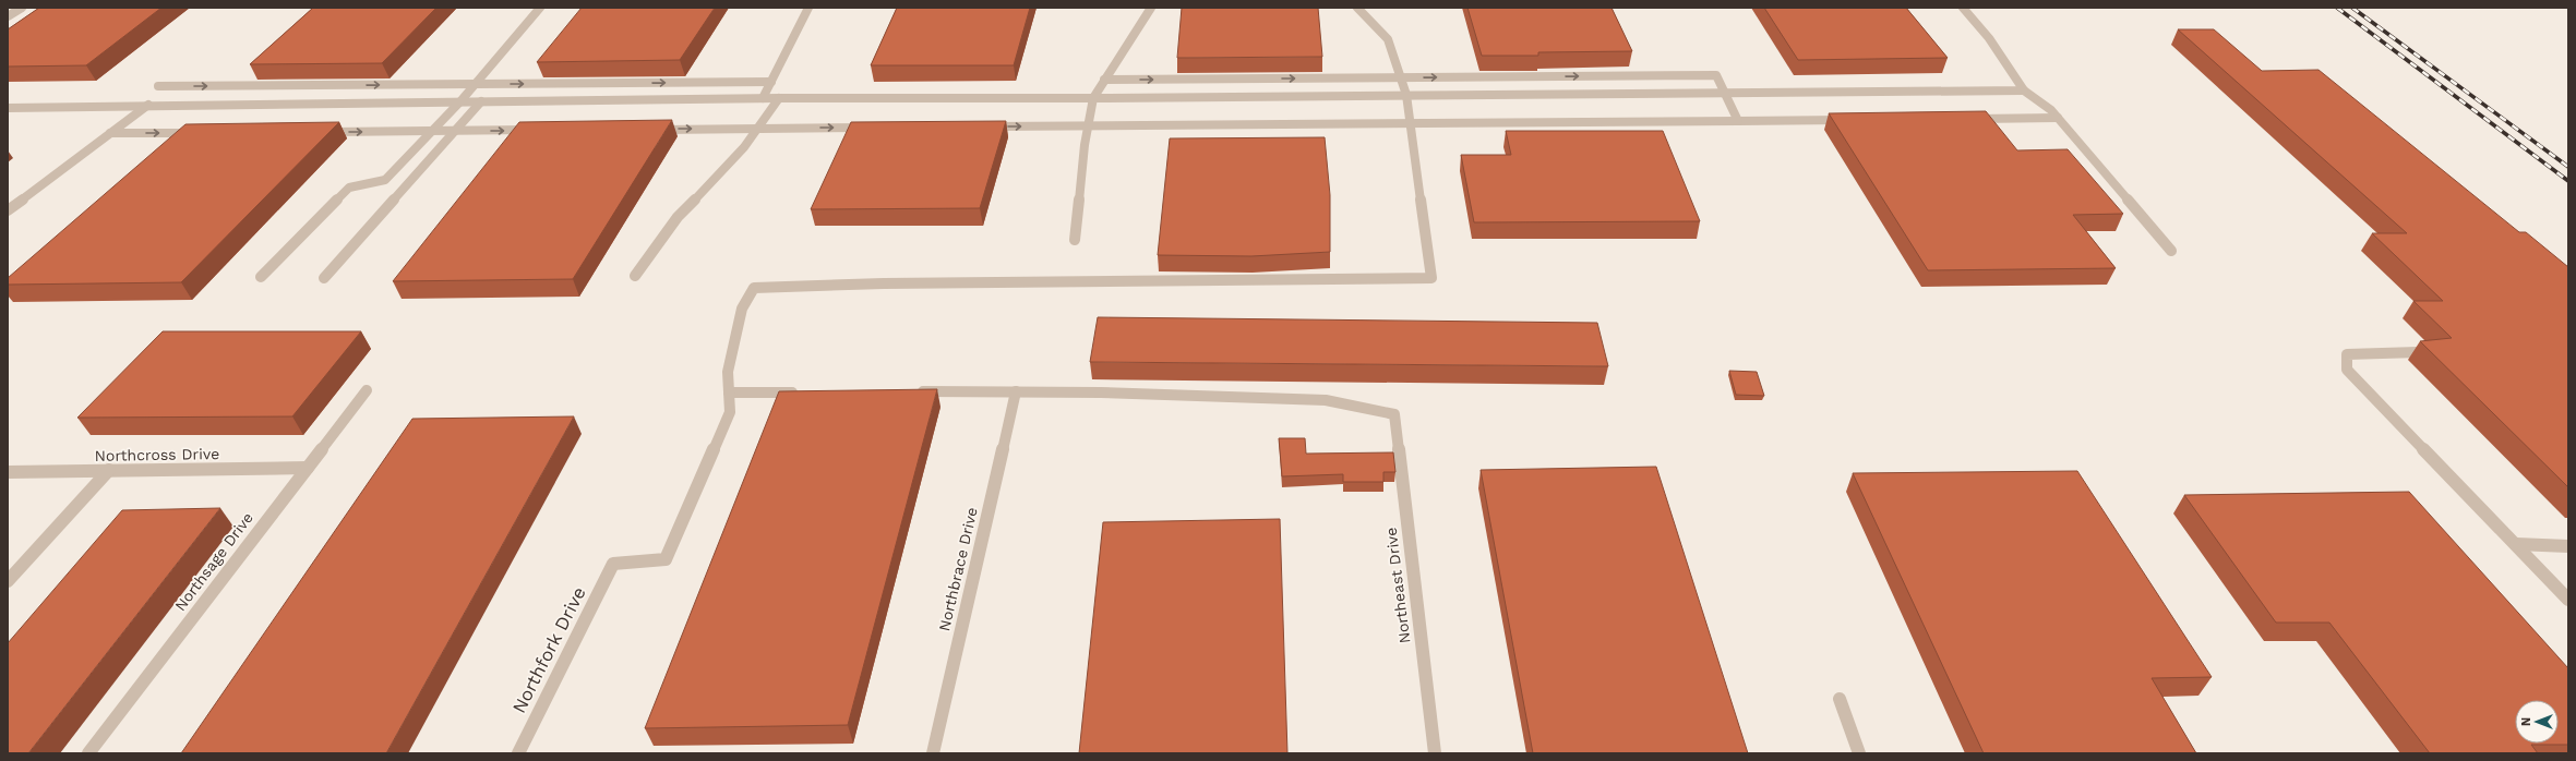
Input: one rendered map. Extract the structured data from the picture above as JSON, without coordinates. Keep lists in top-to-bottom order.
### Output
{
  "streets": {
    "street": [
      "Northcross Drive",
      "Northsage Drive",
      "Northbrace Drive",
      "Northeast Drive",
      "Northfork Drive"
    ]
  },
  "crossings": [
    ["Northcross Drive", "Northsage Drive"],
    ["Northbrace Drive", "Northeast Drive"]
  ],
  "north": "left"
}
